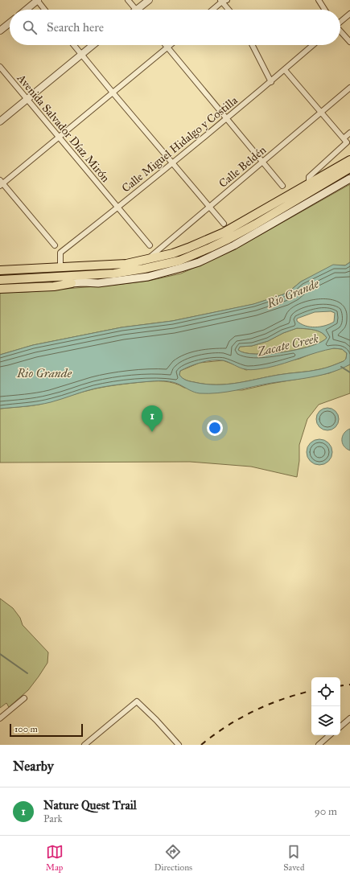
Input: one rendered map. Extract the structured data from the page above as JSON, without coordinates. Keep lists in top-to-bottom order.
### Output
{
  "streets": {
    "street": ["Avenida Salvador Díaz Mirón", "Calle Miguel Hidalgo y Costilla", "Calle Beldén"]
  },
  "crossings": [
    ["Avenida Salvador Díaz Mirón", "Calle Miguel Hidalgo y Costilla"]
  ],
  "water": ["Rio Grande", "Zacate Creek"],
  "scale_bar": "100 m",
  "page": {
    "search": "Search here",
    "pins": "1",
    "scale": "100 m",
    "heading": "Nearby",
    "list": [
      {
        "mark": "1",
        "name": "Nature Quest Trail",
        "note": "Park",
        "value": "90 m"
      }
    ],
    "nav": ["Map", "Directions", "Saved"]
  }
}
